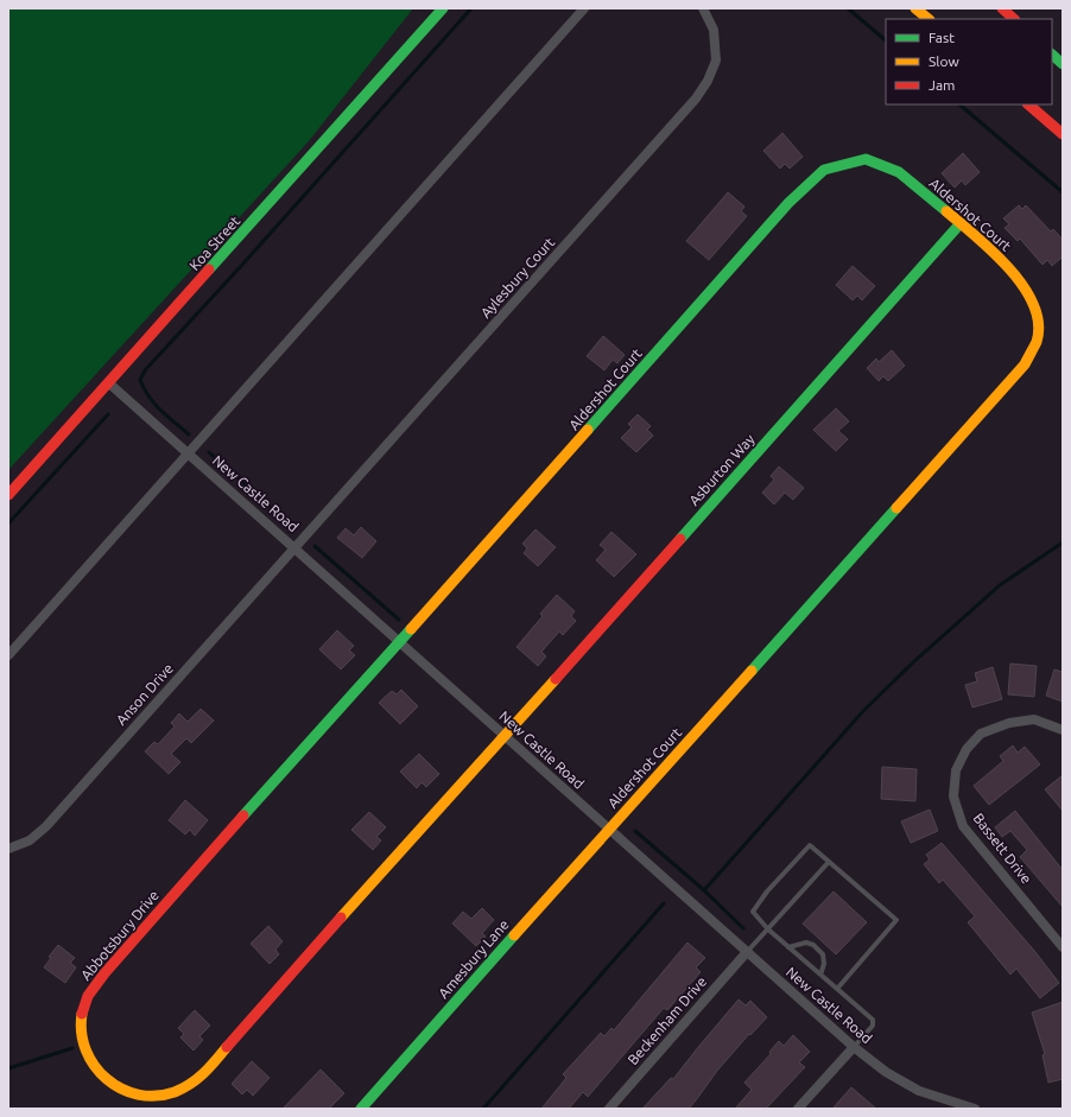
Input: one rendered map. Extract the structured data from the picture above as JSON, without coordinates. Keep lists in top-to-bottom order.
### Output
{
  "streets": {
    "main road": [
      "Aldershot Court",
      "Koa Street",
      "Asburton Way",
      "Abbotsbury Drive",
      "Amesbury Lane"
    ],
    "street": [
      "Aylesbury Court",
      "New Castle Road",
      "Anson Drive",
      "Bassett Drive",
      "Beckenham Drive"
    ]
  },
  "crossings": [
    ["Aldershot Court", "Asburton Way"],
    ["Aldershot Court", "New Castle Road"],
    ["Aldershot Court", "Abbotsbury Drive"],
    ["Aldershot Court", "Amesbury Lane"],
    ["Koa Street", "New Castle Road"],
    ["Aylesbury Court", "New Castle Road"],
    ["Aylesbury Court", "Anson Drive"],
    ["Asburton Way", "New Castle Road"],
    ["Asburton Way", "Abbotsbury Drive"],
    ["New Castle Road", "Anson Drive"],
    ["New Castle Road", "Abbotsbury Drive"],
    ["New Castle Road", "Amesbury Lane"],
    ["New Castle Road", "Beckenham Drive"]
  ],
  "legend": ["Fast", "Slow", "Jam"]
}
